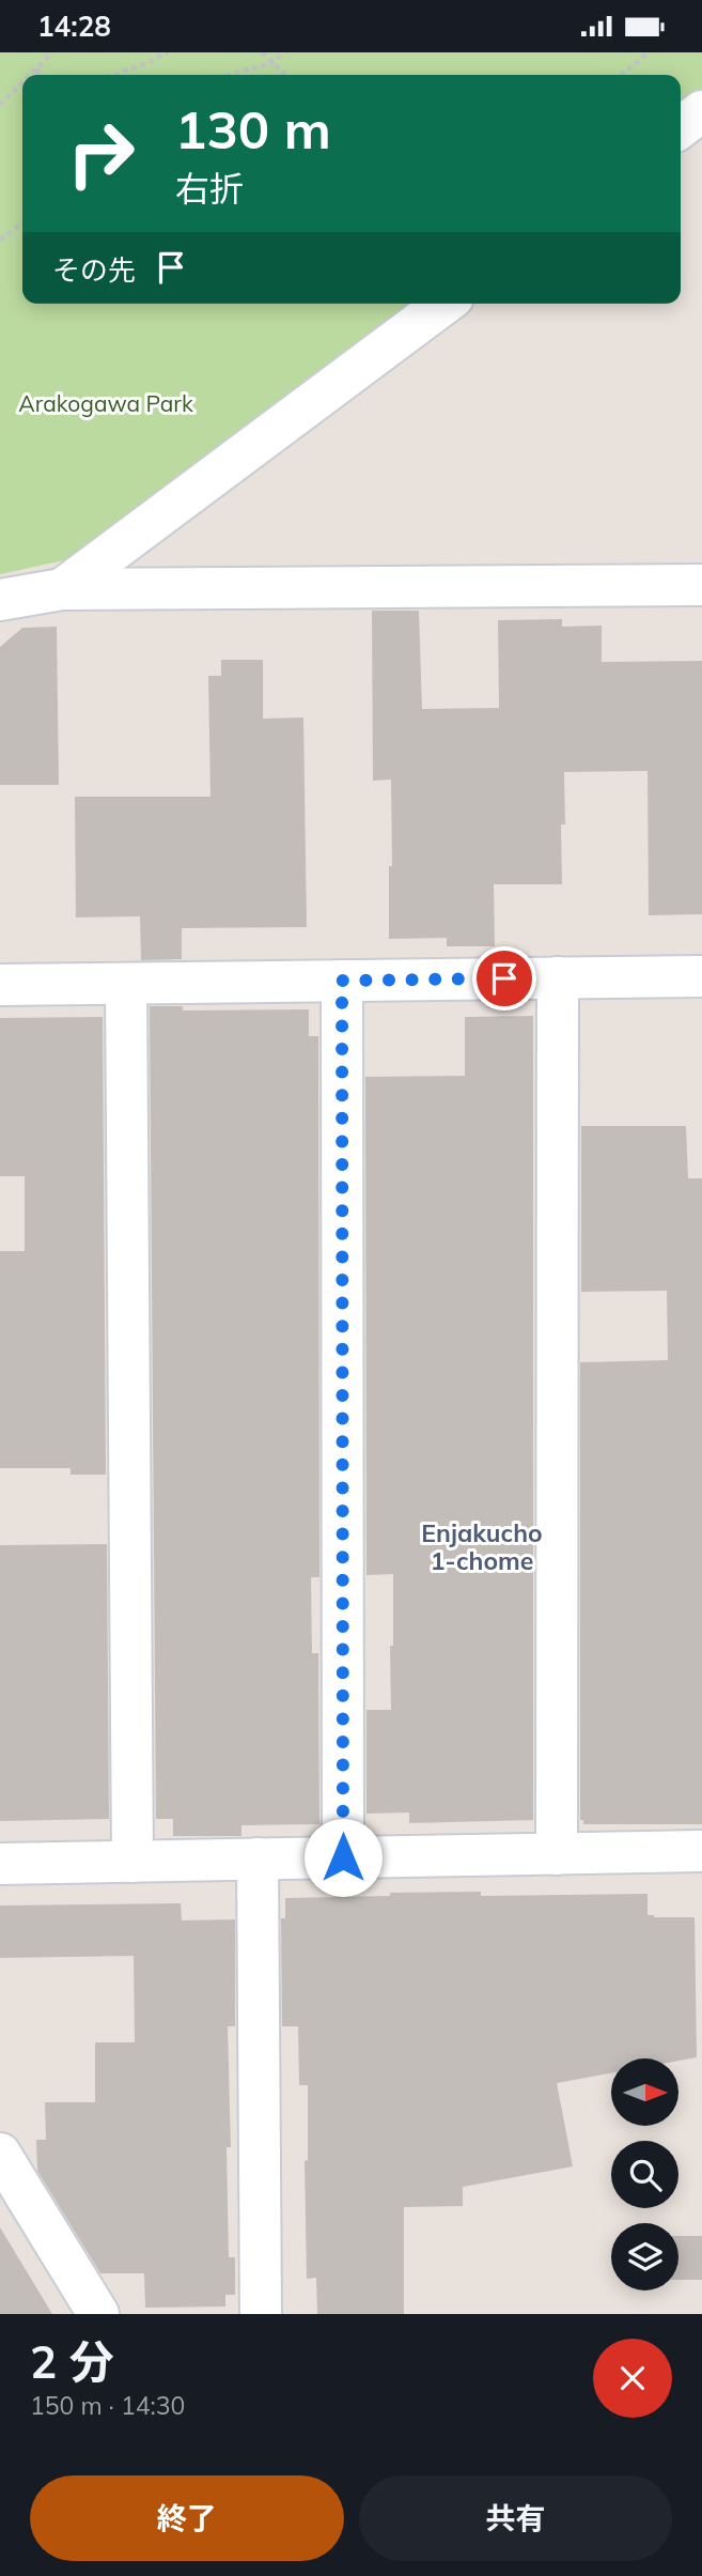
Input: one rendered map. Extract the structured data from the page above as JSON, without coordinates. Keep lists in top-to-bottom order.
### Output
{
  "districts": ["Enjakucho 1-chome"],
  "parks": ["Arakogawa Park"],
  "north": "right",
  "page": {
    "status": "14:28",
    "turn": ["130 m", "右折"],
    "then": "その先",
    "heading": ["2 分", "150 m · 14:30"],
    "buttons": ["終了", "共有"]
  }
}
